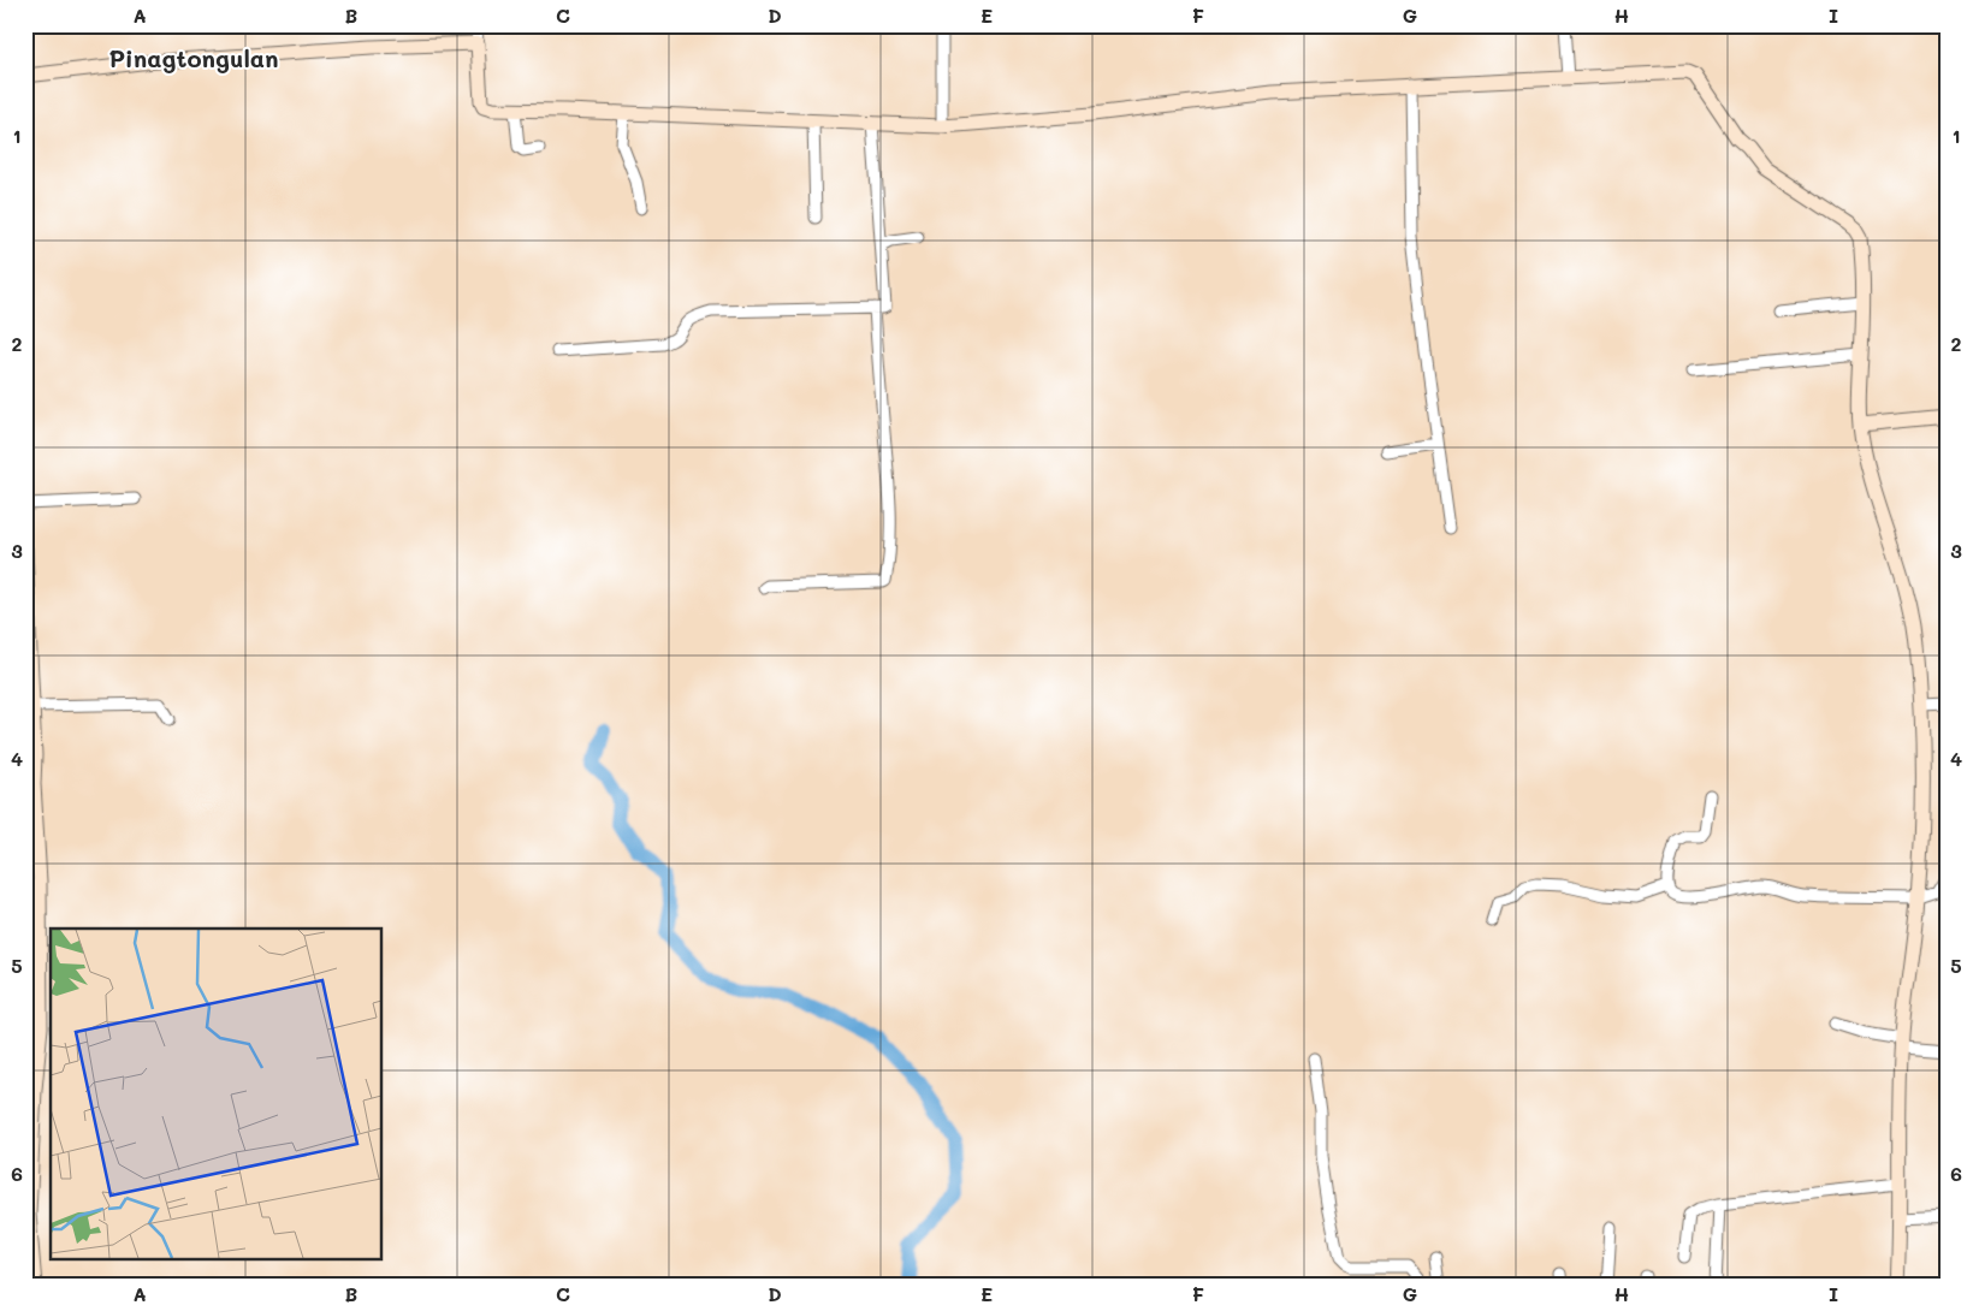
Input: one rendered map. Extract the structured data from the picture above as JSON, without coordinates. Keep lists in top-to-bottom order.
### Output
{
  "districts": ["Pinagtongulan"],
  "grid": {
    "columns": [
      "A",
      "B",
      "C",
      "D",
      "E",
      "F",
      "G",
      "H",
      "I"
    ],
    "rows": [
      "1",
      "2",
      "3",
      "4",
      "5",
      "6"
    ]
  }
}
